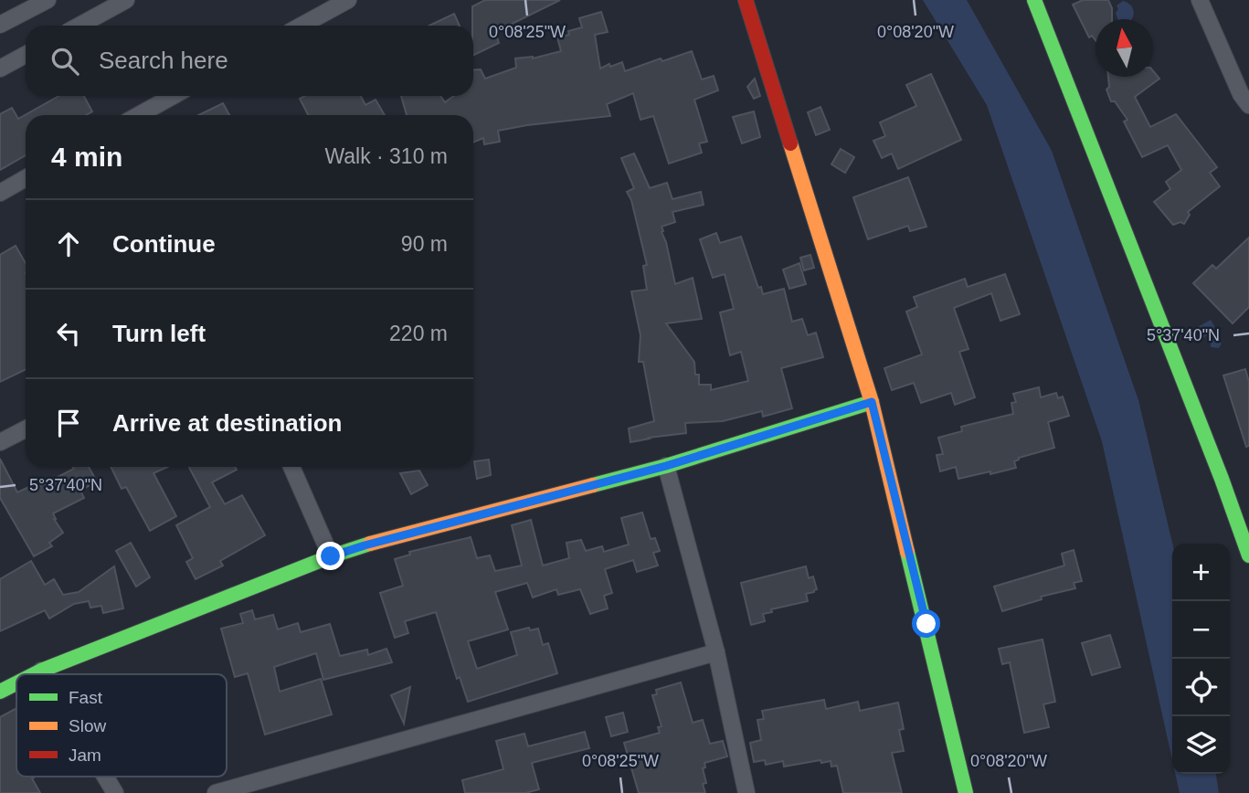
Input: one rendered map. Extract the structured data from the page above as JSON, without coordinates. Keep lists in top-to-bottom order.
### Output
{
  "legend": ["Fast", "Slow", "Jam"],
  "north": "top",
  "page": {
    "search": "Search here",
    "heading": ["4 min", "Walk · 310 m"],
    "list": [
      ["Continue", "90 m"],
      ["Turn left", "220 m"],
      "Arrive at destination"
    ],
    "map_buttons": ["+", "−"]
  },
  "coordinates": ["0°08'25\"W", "0°08'20\"W", "5°37'40\"N"]
}
